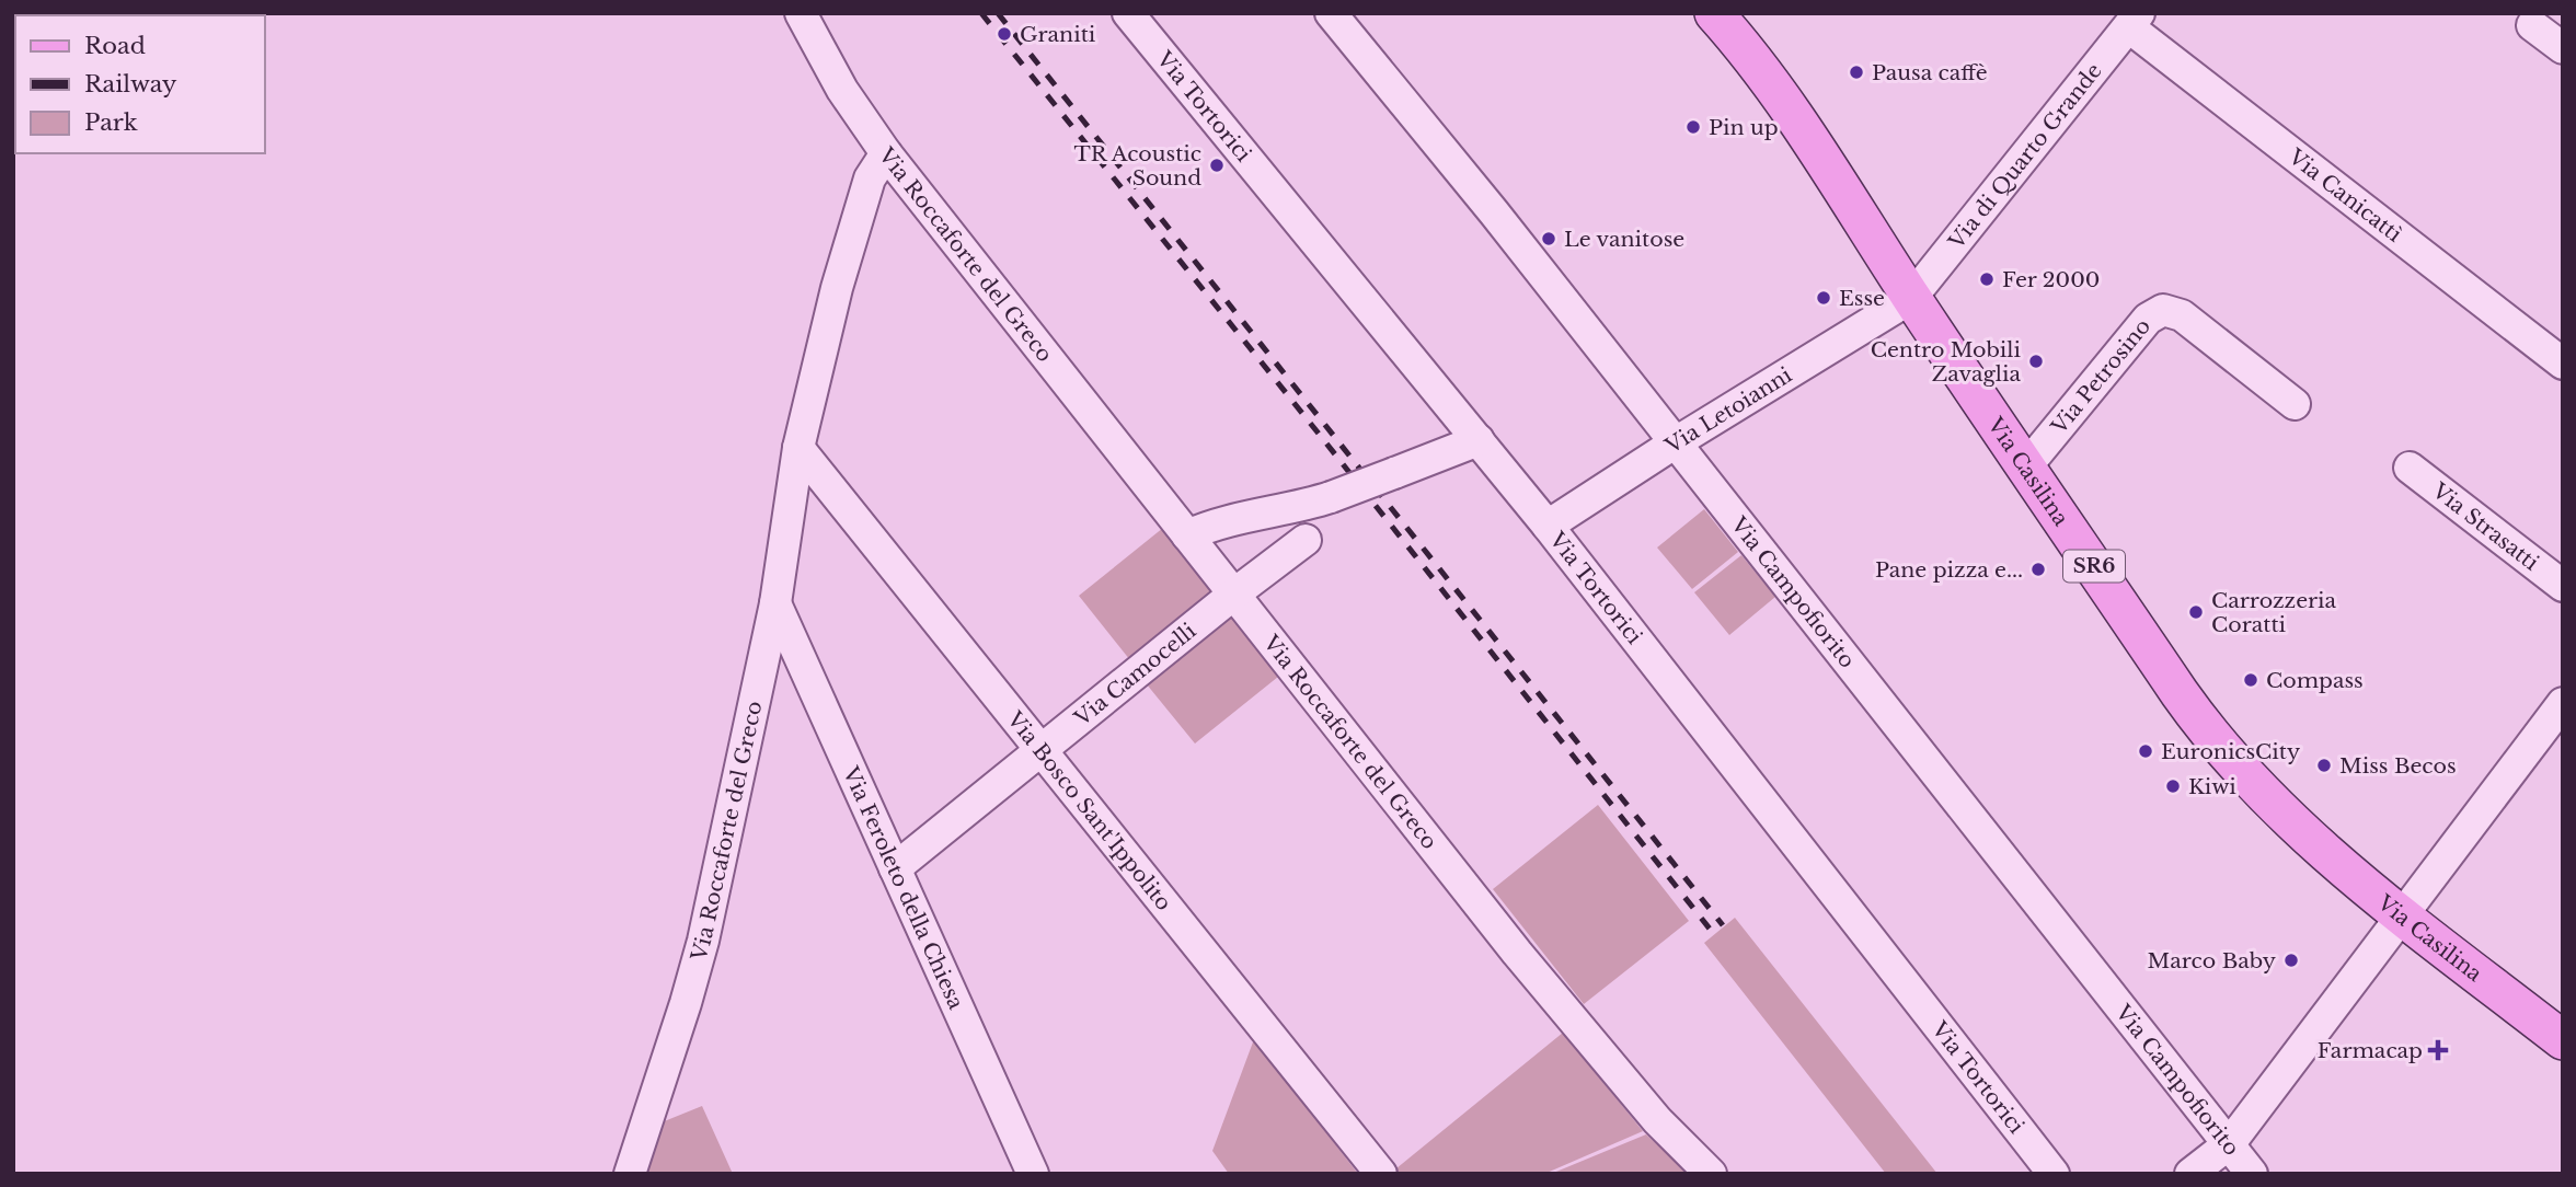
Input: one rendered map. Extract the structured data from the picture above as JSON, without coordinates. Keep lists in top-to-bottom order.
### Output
{
  "streets": {
    "main road": ["Via Casilina", "SR6"],
    "street": [
      "Via Tortorici",
      "Via di Quarto Grande",
      "Via Canicattì",
      "Via Roccaforte del Greco",
      "Via Petrosino",
      "Via Letoianni",
      "Via Strasatti",
      "Via Campofiorito",
      "Via Camocelli",
      "Via Bosco Sant'Ippolito",
      "Via Feroleto della Chiesa"
    ]
  },
  "crossings": [
    ["Via Tortorici", "Via Letoianni"],
    ["Via di Quarto Grande", "Via Canicattì"],
    ["Via di Quarto Grande", "Via Letoianni"],
    ["Via di Quarto Grande", "Via Casilina"],
    ["Via Roccaforte del Greco", "Via Camocelli"],
    ["Via Roccaforte del Greco", "Via Bosco Sant'Ippolito"],
    ["Via Roccaforte del Greco", "Via Feroleto della Chiesa"],
    ["Via Petrosino", "Via Casilina"],
    ["Via Letoianni", "Via Casilina"],
    ["Via Letoianni", "Via Campofiorito"],
    ["Via Camocelli", "Via Bosco Sant'Ippolito"],
    ["Via Camocelli", "Via Feroleto della Chiesa"]
  ],
  "places": {
    "other": [
      "Graniti",
      "Pausa caffè",
      "Pin up",
      "TR Acoustic Sound",
      "Le vanitose",
      "Fer 2000",
      "Esse",
      "Centro Mobili Zavaglia",
      "Pane pizza e...",
      "Carrozzeria Coratti",
      "Compass",
      "EuronicsCity",
      "Miss Becos",
      "Kiwi",
      "Marco Baby"
    ],
    "health": ["Farmacap"]
  },
  "legend": ["Road", "Railway", "Park"]
}
